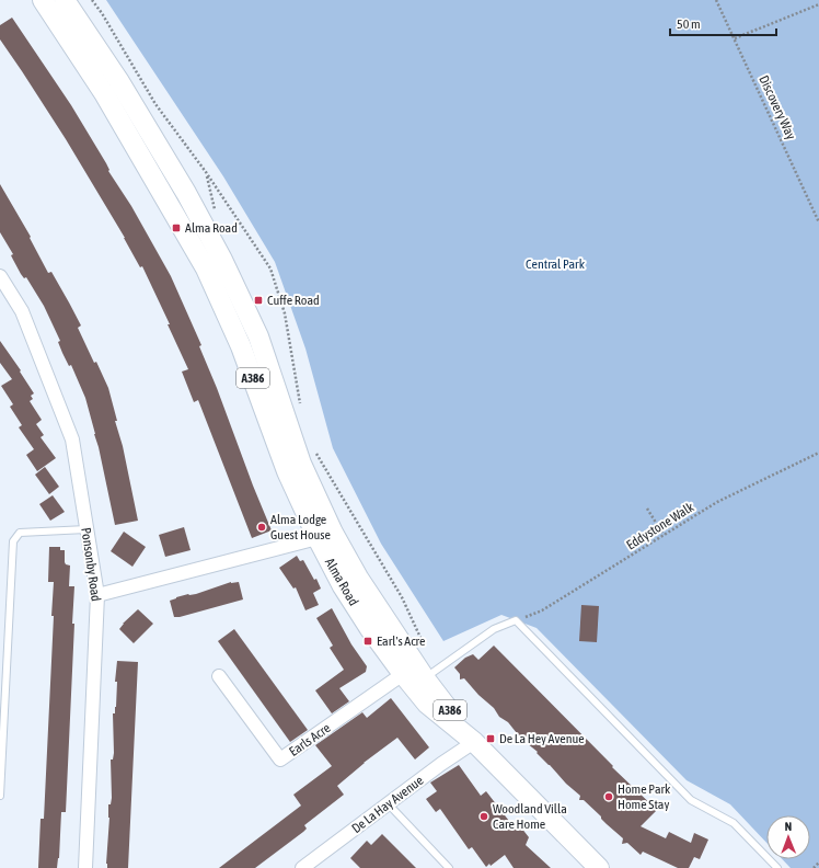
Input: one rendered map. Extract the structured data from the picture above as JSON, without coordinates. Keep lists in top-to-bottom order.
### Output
{
  "streets": {
    "main road": ["A386", "Alma Road"],
    "street": ["Ponsonby Road", "Earls Acre", "De La Hay Avenue"],
    "path": ["Discovery Way", "Eddystone Walk"]
  },
  "crossings": [
    ["Alma Road", "Earls Acre"],
    ["Alma Road", "De La Hay Avenue"]
  ],
  "parks": ["Central Park"],
  "places": {
    "transit": [
      "Alma Road",
      "Cuffe Road",
      "Earl's Acre",
      "De La Hey Avenue"
    ],
    "other": ["Alma Lodge Guest House", "Home Park Home Stay", "Woodland Villa Care Home"]
  },
  "scale_bar": "50 m",
  "north": "top"
}
